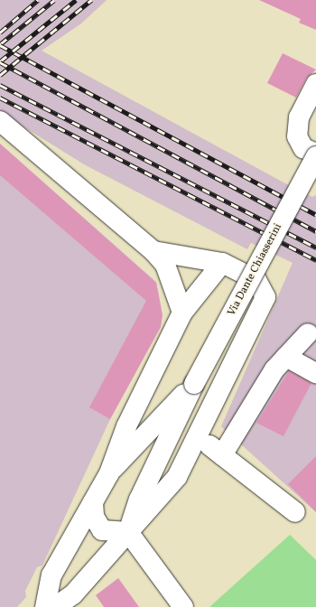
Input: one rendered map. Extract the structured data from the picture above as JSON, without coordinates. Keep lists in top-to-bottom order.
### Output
{
  "streets": {
    "street": ["Via Dante Chiasserini"]
  }
}
